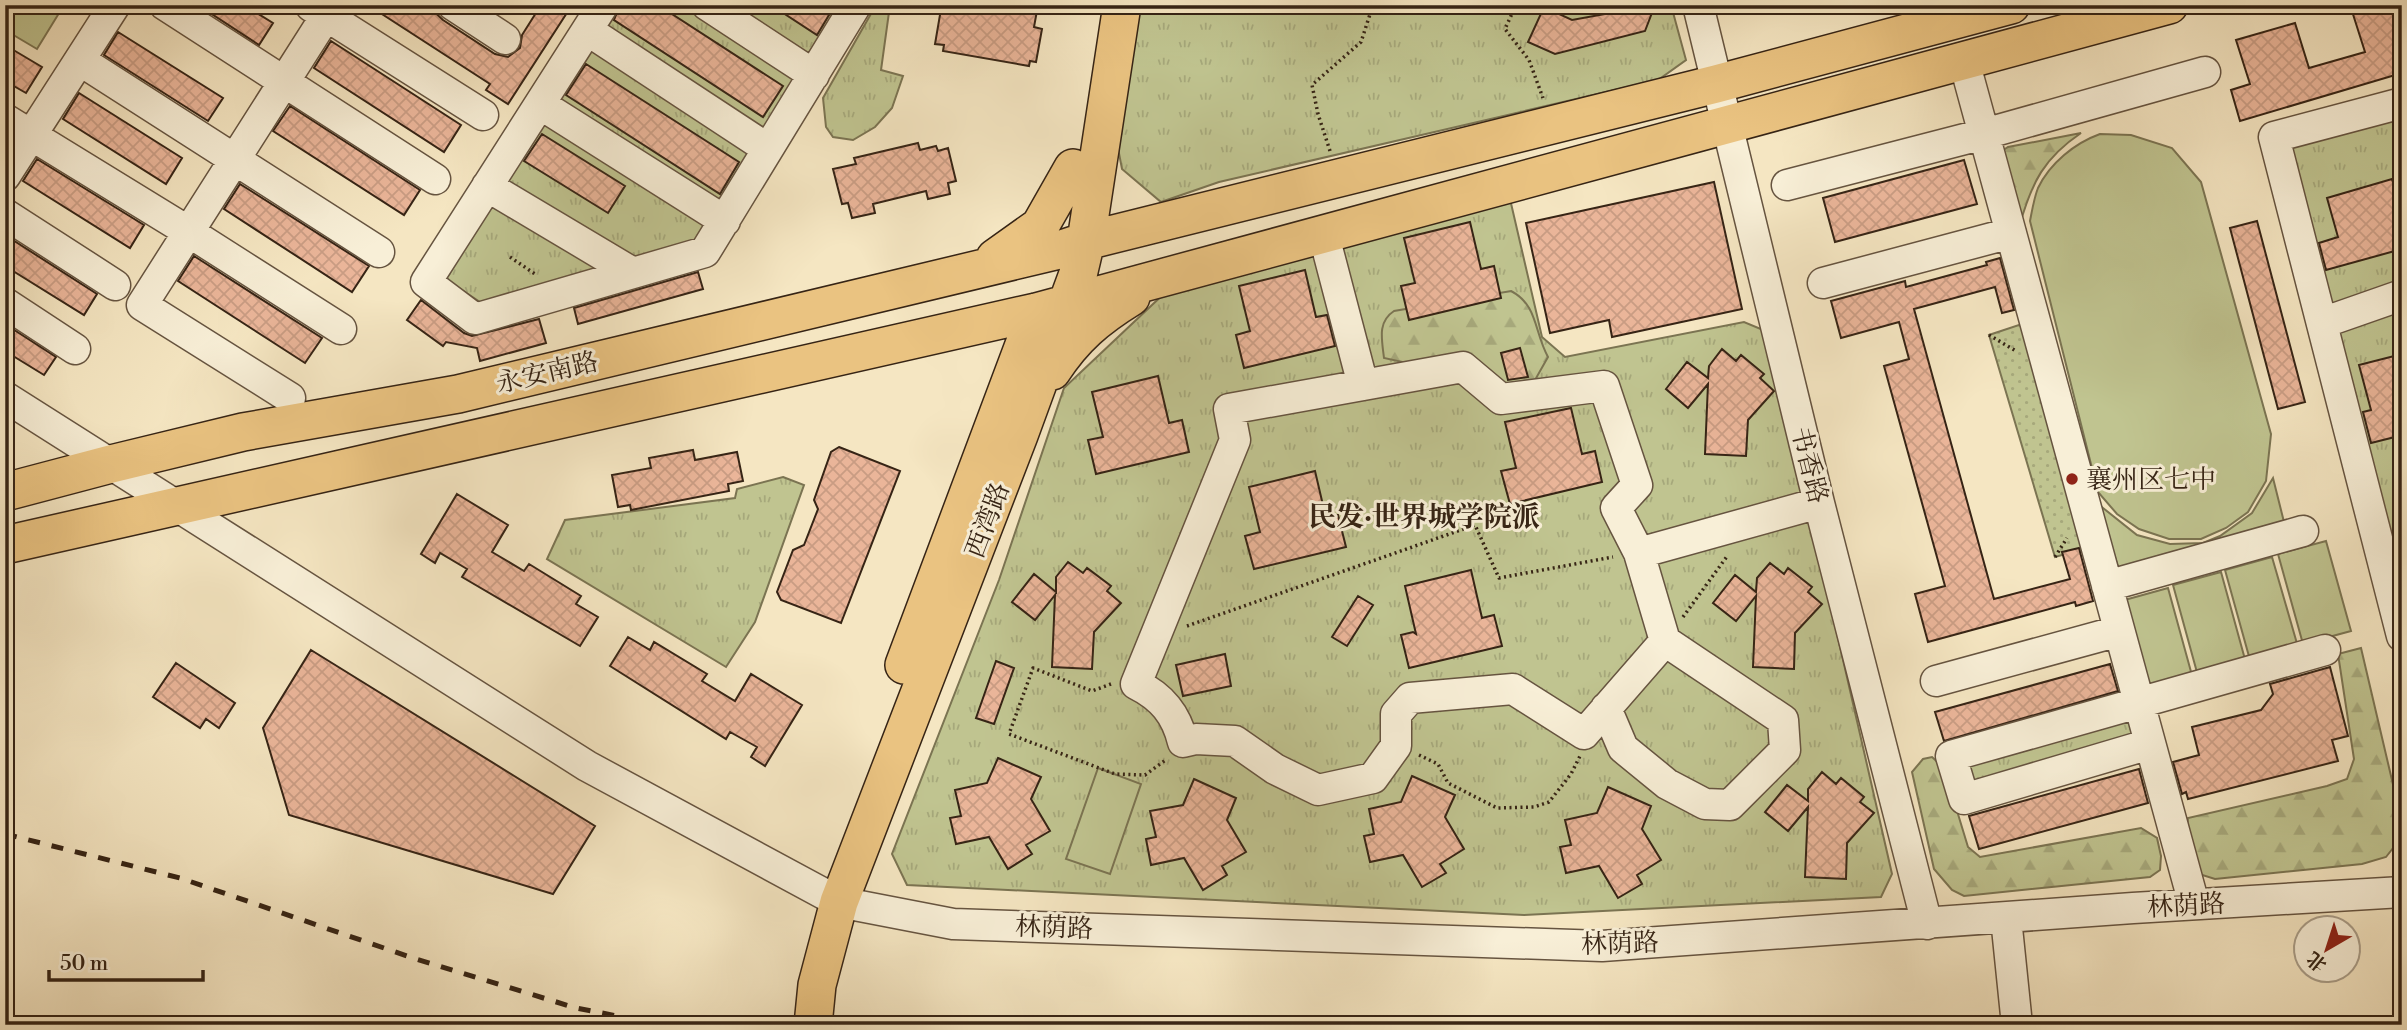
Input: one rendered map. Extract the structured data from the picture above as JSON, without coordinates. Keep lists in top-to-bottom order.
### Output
{
  "streets": {
    "main road": ["永安南路", "西湾路"],
    "street": ["书香路", "林荫路"]
  },
  "crossings": [
    ["永安南路", "书香路"],
    ["永安南路", "西湾路"],
    ["永安南路", "林荫路"],
    ["书香路", "林荫路"],
    ["西湾路", "林荫路"]
  ],
  "districts": ["民发·世界城学院派"],
  "places": ["襄州区七中"],
  "scale_bar": "50 m",
  "north": "bottom left"
}
